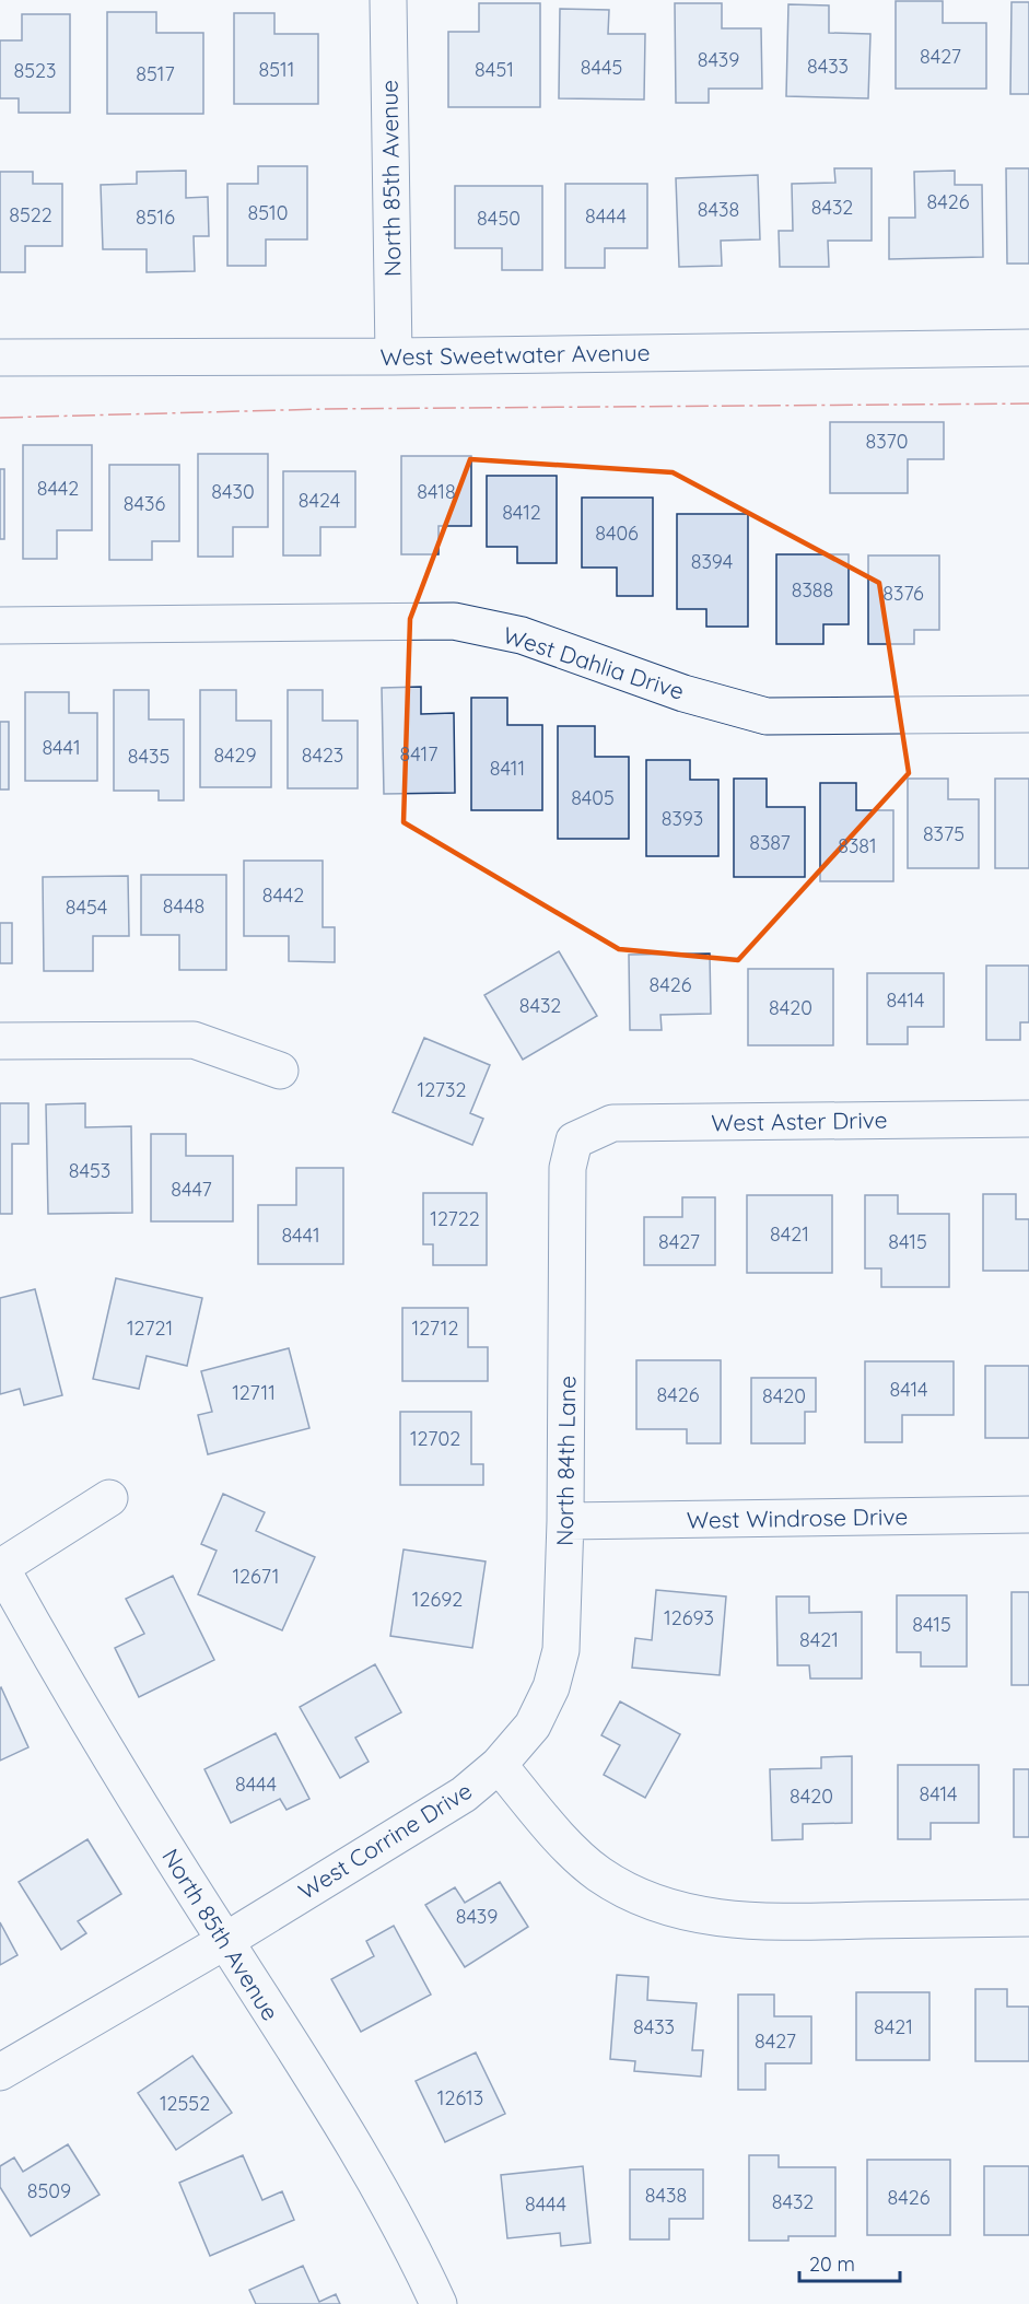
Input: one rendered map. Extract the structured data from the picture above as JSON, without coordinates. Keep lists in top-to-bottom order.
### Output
{
  "streets": {
    "street": [
      "North 85th Avenue",
      "West Sweetwater Avenue",
      "West Dahlia Drive",
      "West Aster Drive",
      "North 84th Lane",
      "West Windrose Drive",
      "West Corrine Drive"
    ]
  },
  "crossings": [
    ["North 85th Avenue", "West Sweetwater Avenue"],
    ["North 85th Avenue", "West Corrine Drive"],
    ["West Aster Drive", "North 84th Lane"],
    ["North 84th Lane", "West Windrose Drive"],
    ["North 84th Lane", "West Corrine Drive"]
  ],
  "house_numbers": [
    "8427",
    "8439",
    "8433",
    "8445",
    "8511",
    "8451",
    "8523",
    "8517",
    "8426",
    "8432",
    "8438",
    "8510",
    "8522",
    "8444",
    "8516",
    "8450",
    "8370",
    "8442",
    "8430",
    "8418",
    "8424",
    "8436",
    "8412",
    "8406",
    "8394",
    "8388",
    "8376",
    "8441",
    "8417",
    "8429",
    "8423",
    "8435",
    "8411",
    "8405",
    "8393",
    "8375",
    "8387",
    "8381",
    "8442",
    "8448",
    "8454",
    "8426",
    "8414",
    "8432",
    "8420",
    "12732",
    "8453",
    "8447",
    "12722",
    "8421",
    "8441",
    "8427",
    "8415",
    "12721",
    "12712",
    "8414",
    "12711",
    "8426",
    "8420",
    "12702",
    "12671",
    "12692",
    "12693",
    "8415",
    "8421",
    "8444",
    "8414",
    "8420",
    "8439",
    "8433",
    "8421",
    "8427",
    "12613",
    "12552",
    "8509",
    "8438",
    "8426",
    "8432",
    "8444"
  ],
  "scale_bar": "20 m"
}
